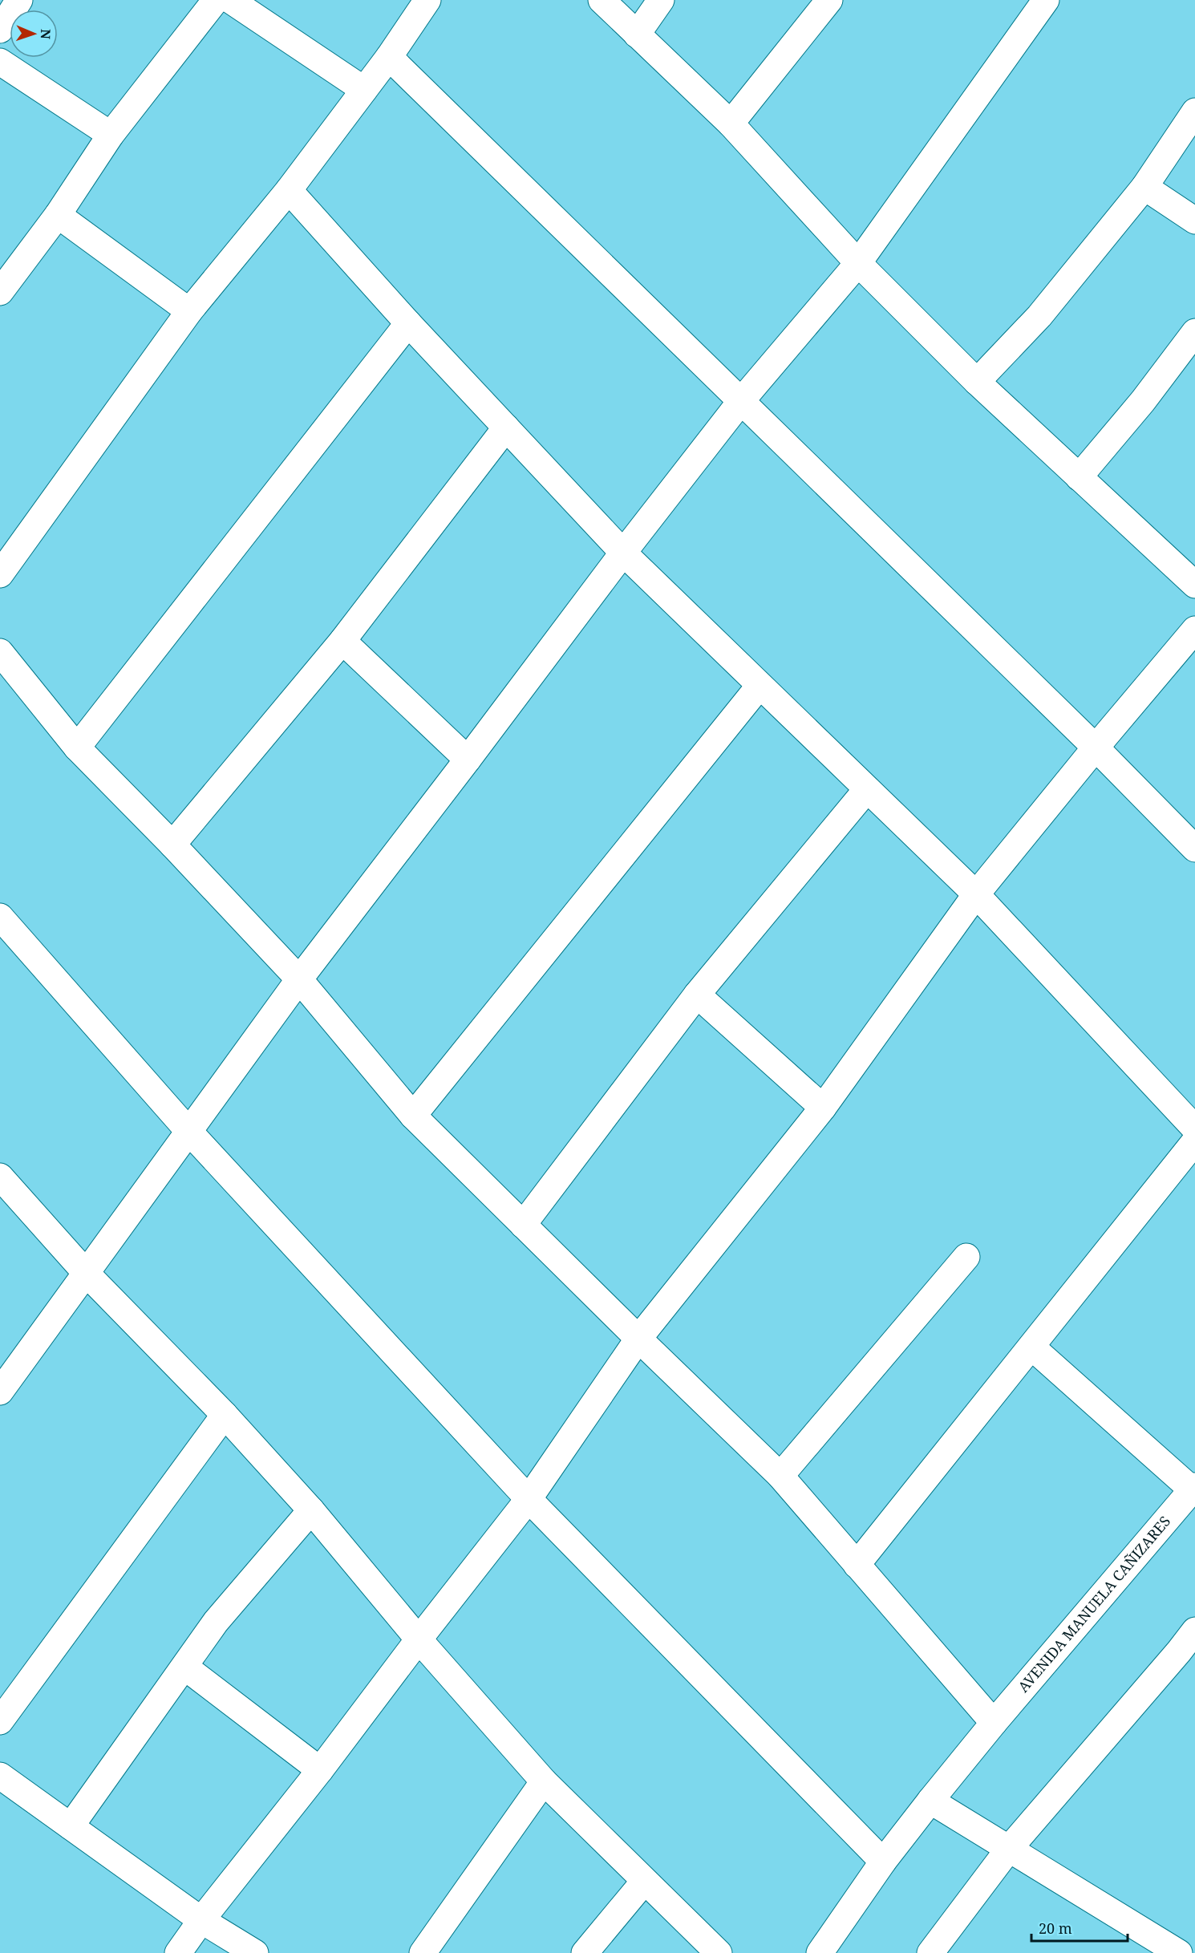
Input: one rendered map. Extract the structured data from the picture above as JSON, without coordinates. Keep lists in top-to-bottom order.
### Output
{
  "streets": {
    "street": ["AVENIDA MANUELA CAÑIZARES"]
  },
  "scale_bar": "20 m",
  "north": "right"
}
